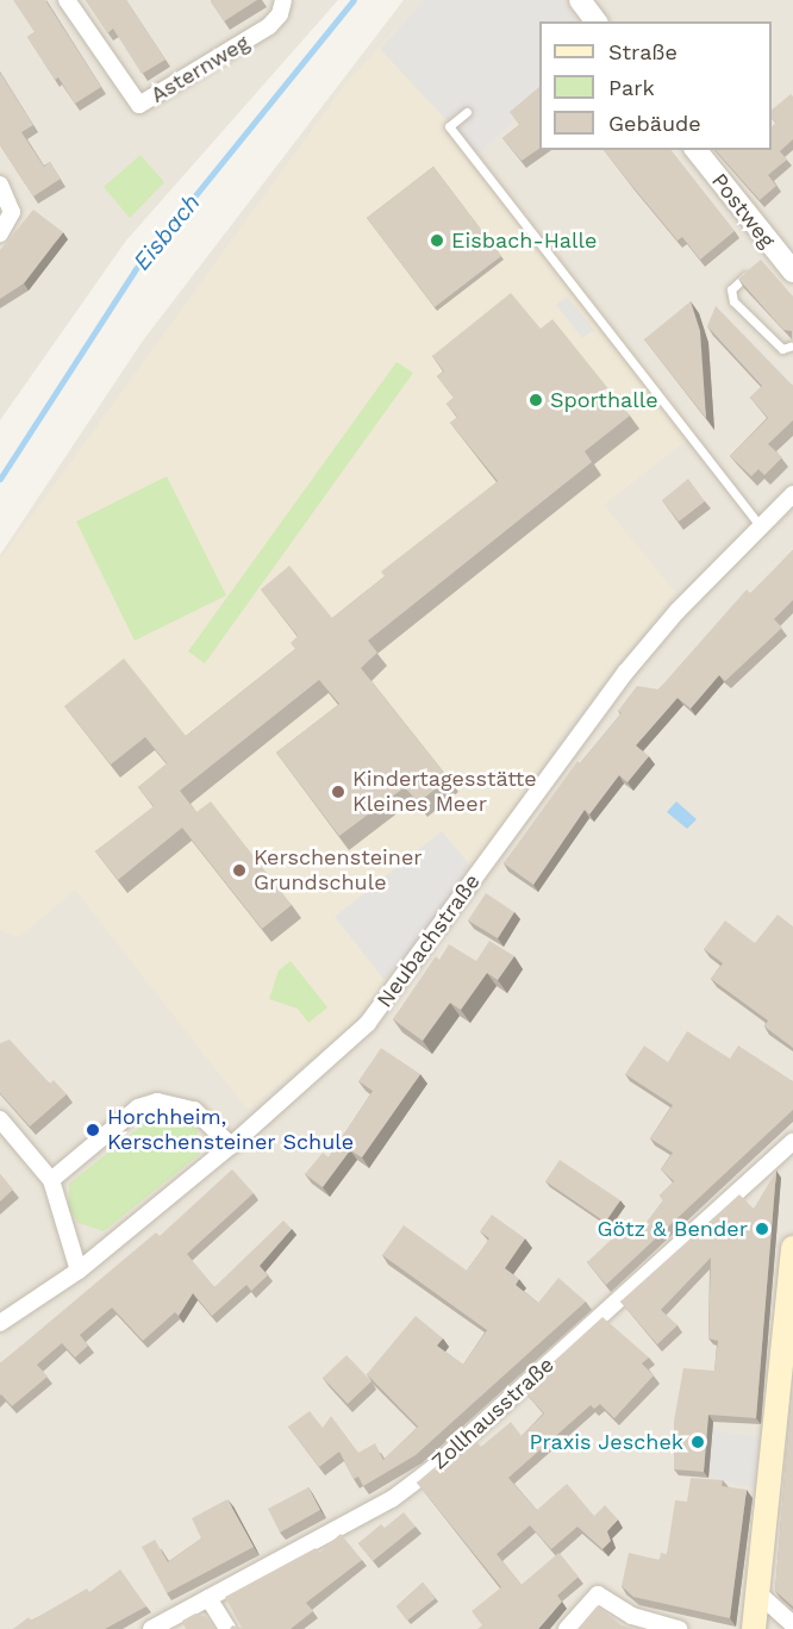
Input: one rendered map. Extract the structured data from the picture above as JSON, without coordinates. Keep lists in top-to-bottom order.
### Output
{
  "streets": {
    "street": [
      "Asternweg",
      "Postweg",
      "Neubachstraße",
      "Zollhausstraße"
    ]
  },
  "water": ["Eisbach"],
  "places": [
    "Eisbach-Halle",
    "Sporthalle",
    "Kindertagesstätte Kleines Meer",
    "Kerschensteiner Grundschule",
    "Horchheim, Kerschensteiner Schule",
    "Götz & Bender",
    "Praxis Jeschek"
  ],
  "legend": ["Straße", "Park", "Gebäude"]
}
